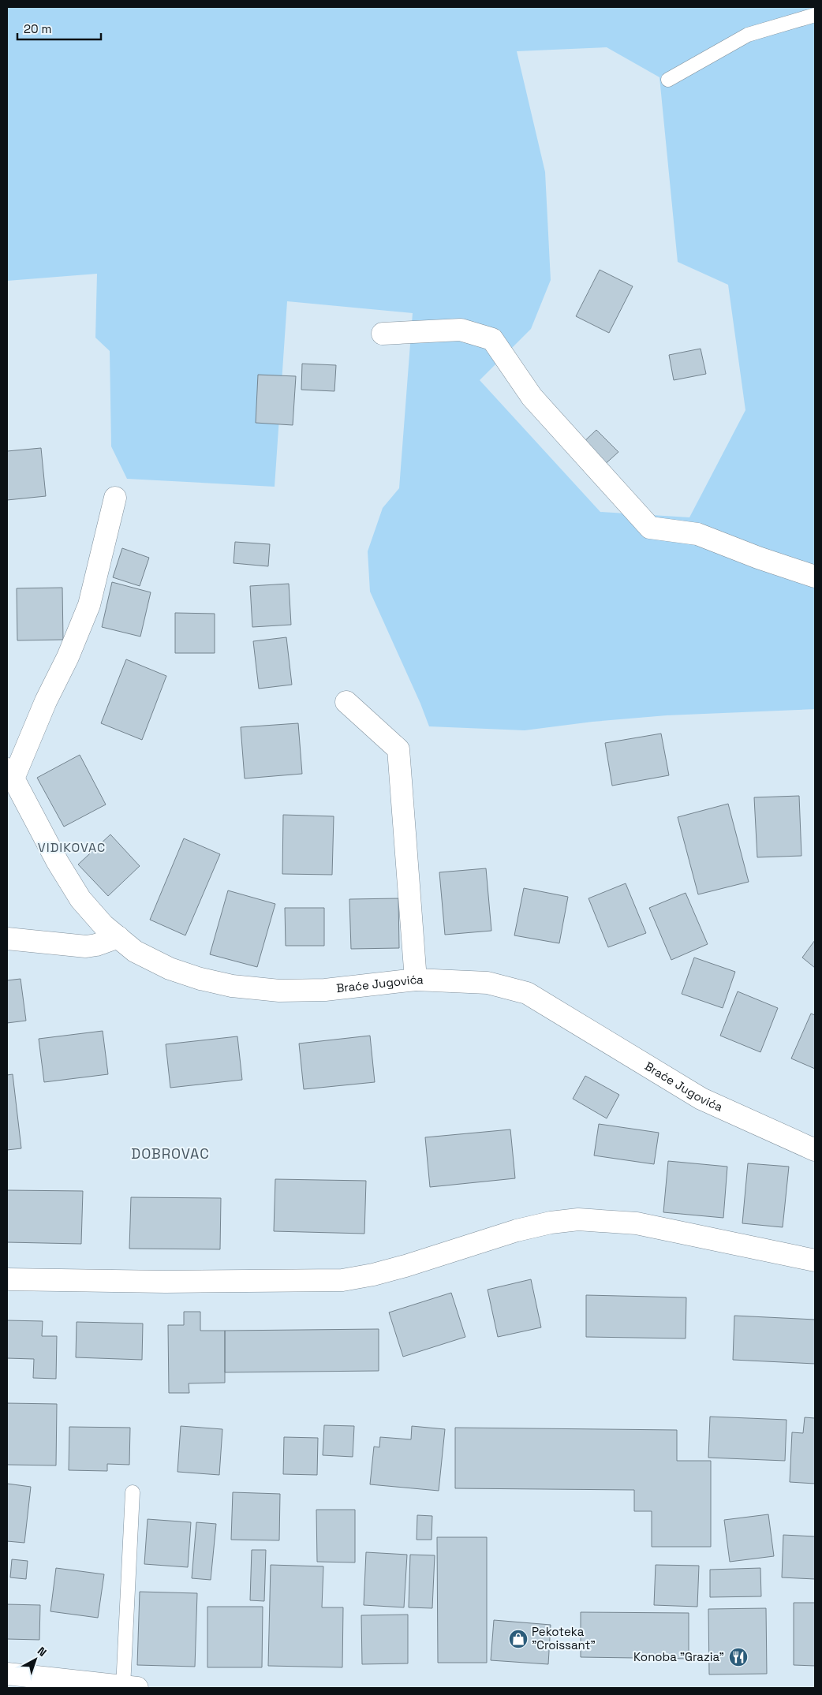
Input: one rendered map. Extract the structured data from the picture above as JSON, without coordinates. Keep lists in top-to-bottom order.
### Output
{
  "streets": {
    "street": ["Braće Jugovića"]
  },
  "districts": ["VIDIKOVAC", "DOBROVAC"],
  "places": {
    "shop": ["Pekoteka \"Croissant\""],
    "restaurant": ["Konoba \"Grazia\""]
  },
  "scale_bar": "20 m",
  "north": "top right"
}
